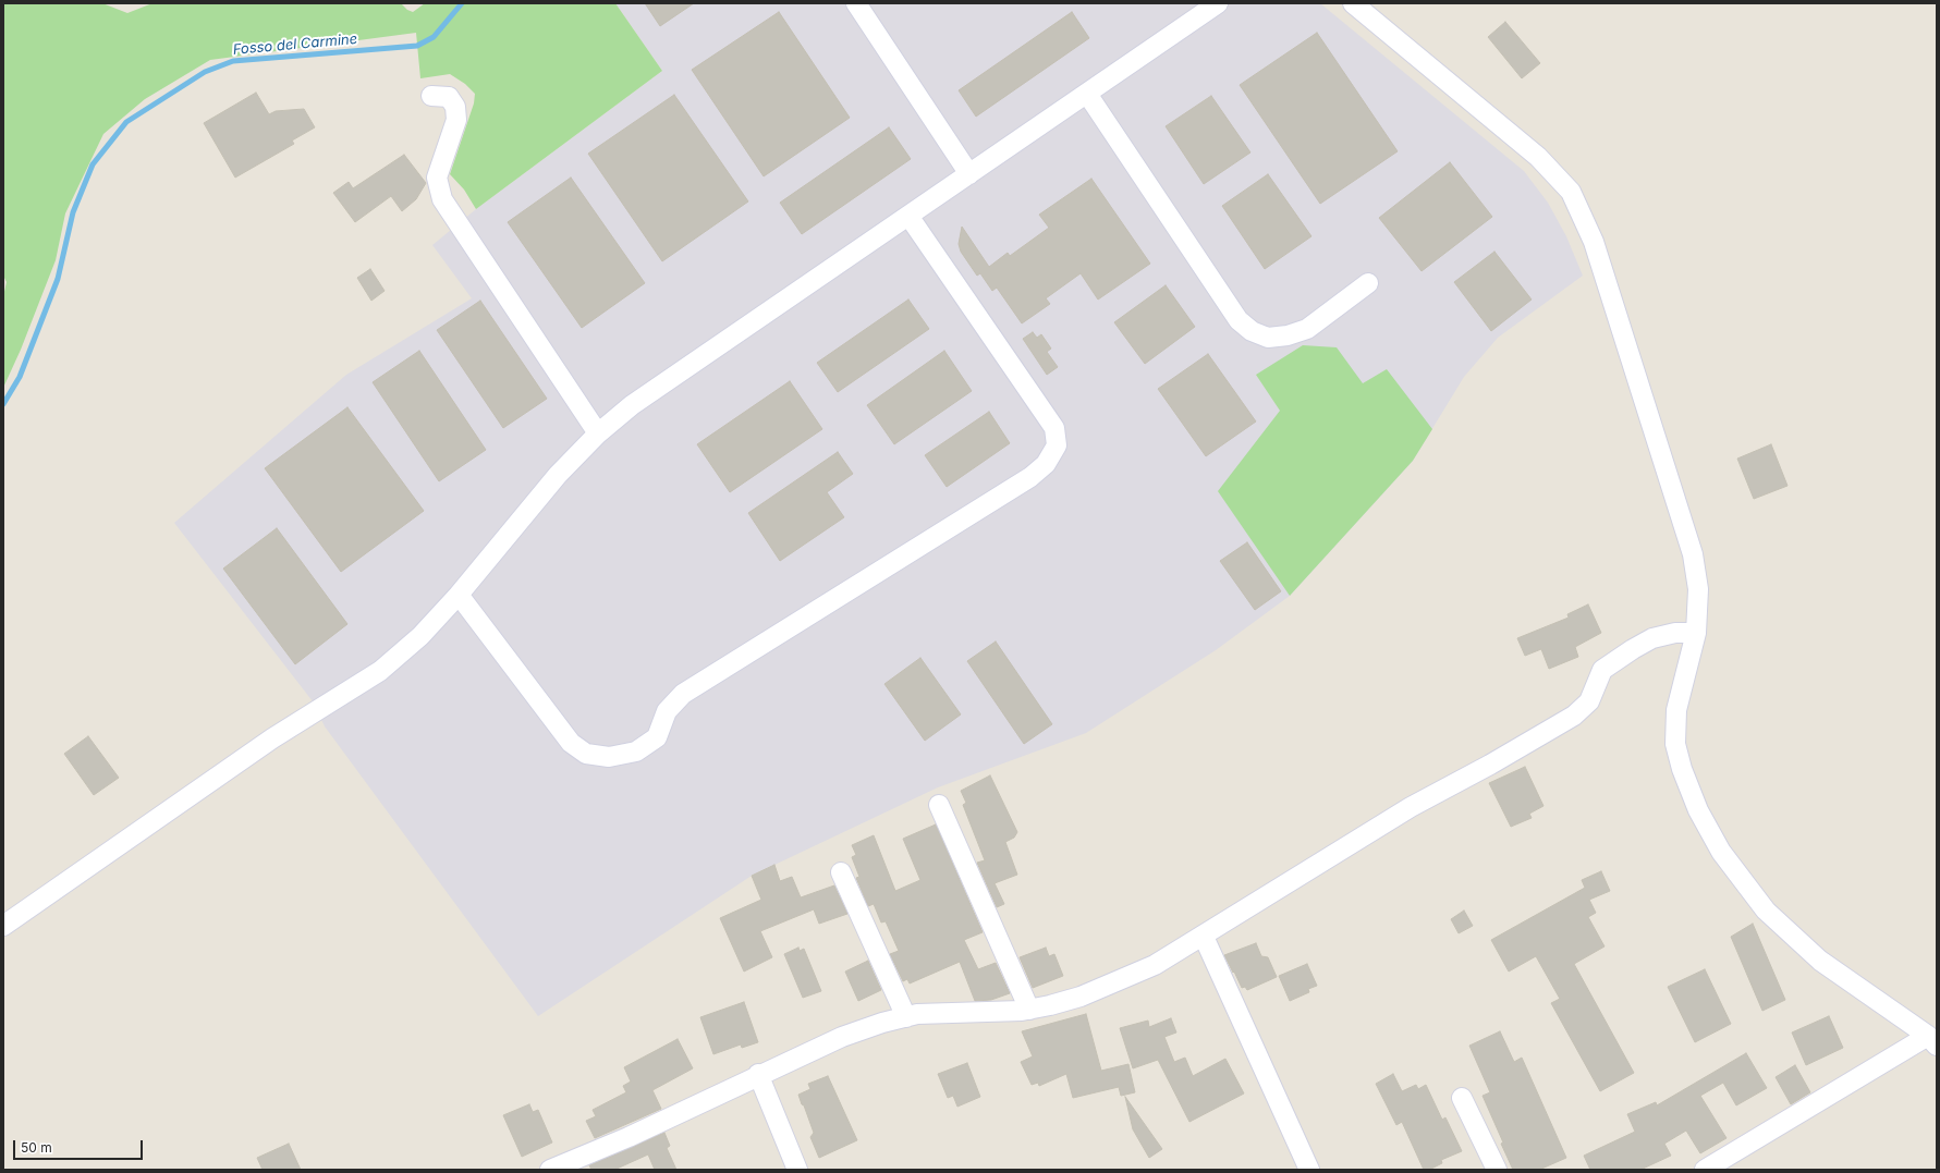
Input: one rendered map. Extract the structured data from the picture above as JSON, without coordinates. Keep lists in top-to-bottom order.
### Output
{
  "water": ["Fosso del Carmine"],
  "scale_bar": "50 m"
}
